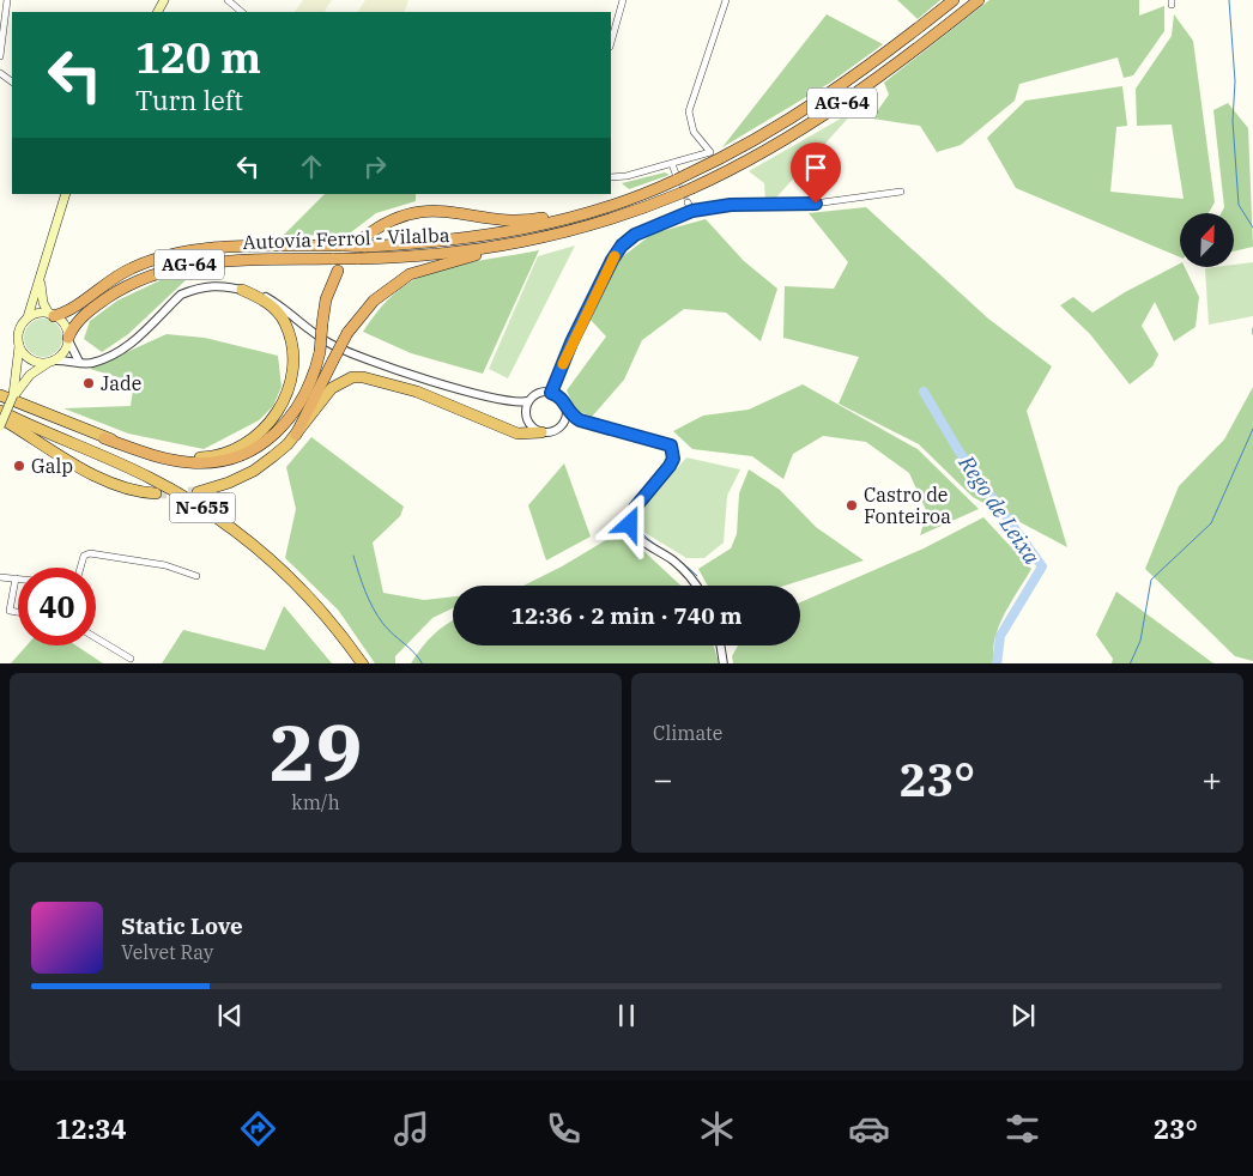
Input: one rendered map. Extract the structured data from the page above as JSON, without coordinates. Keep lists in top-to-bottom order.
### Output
{
  "streets": {
    "highway": ["AG-64", "Autovía Ferrol - Vilalba", "N-655"]
  },
  "water": ["Rego de Leixa"],
  "places": ["Jade", "Galp", "Castro de Fonteiroa"],
  "north": "top right",
  "page": {
    "turn": ["120 m", "Turn left"],
    "limit": "40",
    "trip": "12:36 · 2 min · 740 m",
    "tile": [
      ["29", "km/h"],
      "Climate"
    ],
    "heat": ["−", "23°", "+"],
    "song": ["Static Love", "Velvet Ray"],
    "tabs": ["12:34", "23°"]
  }
}
